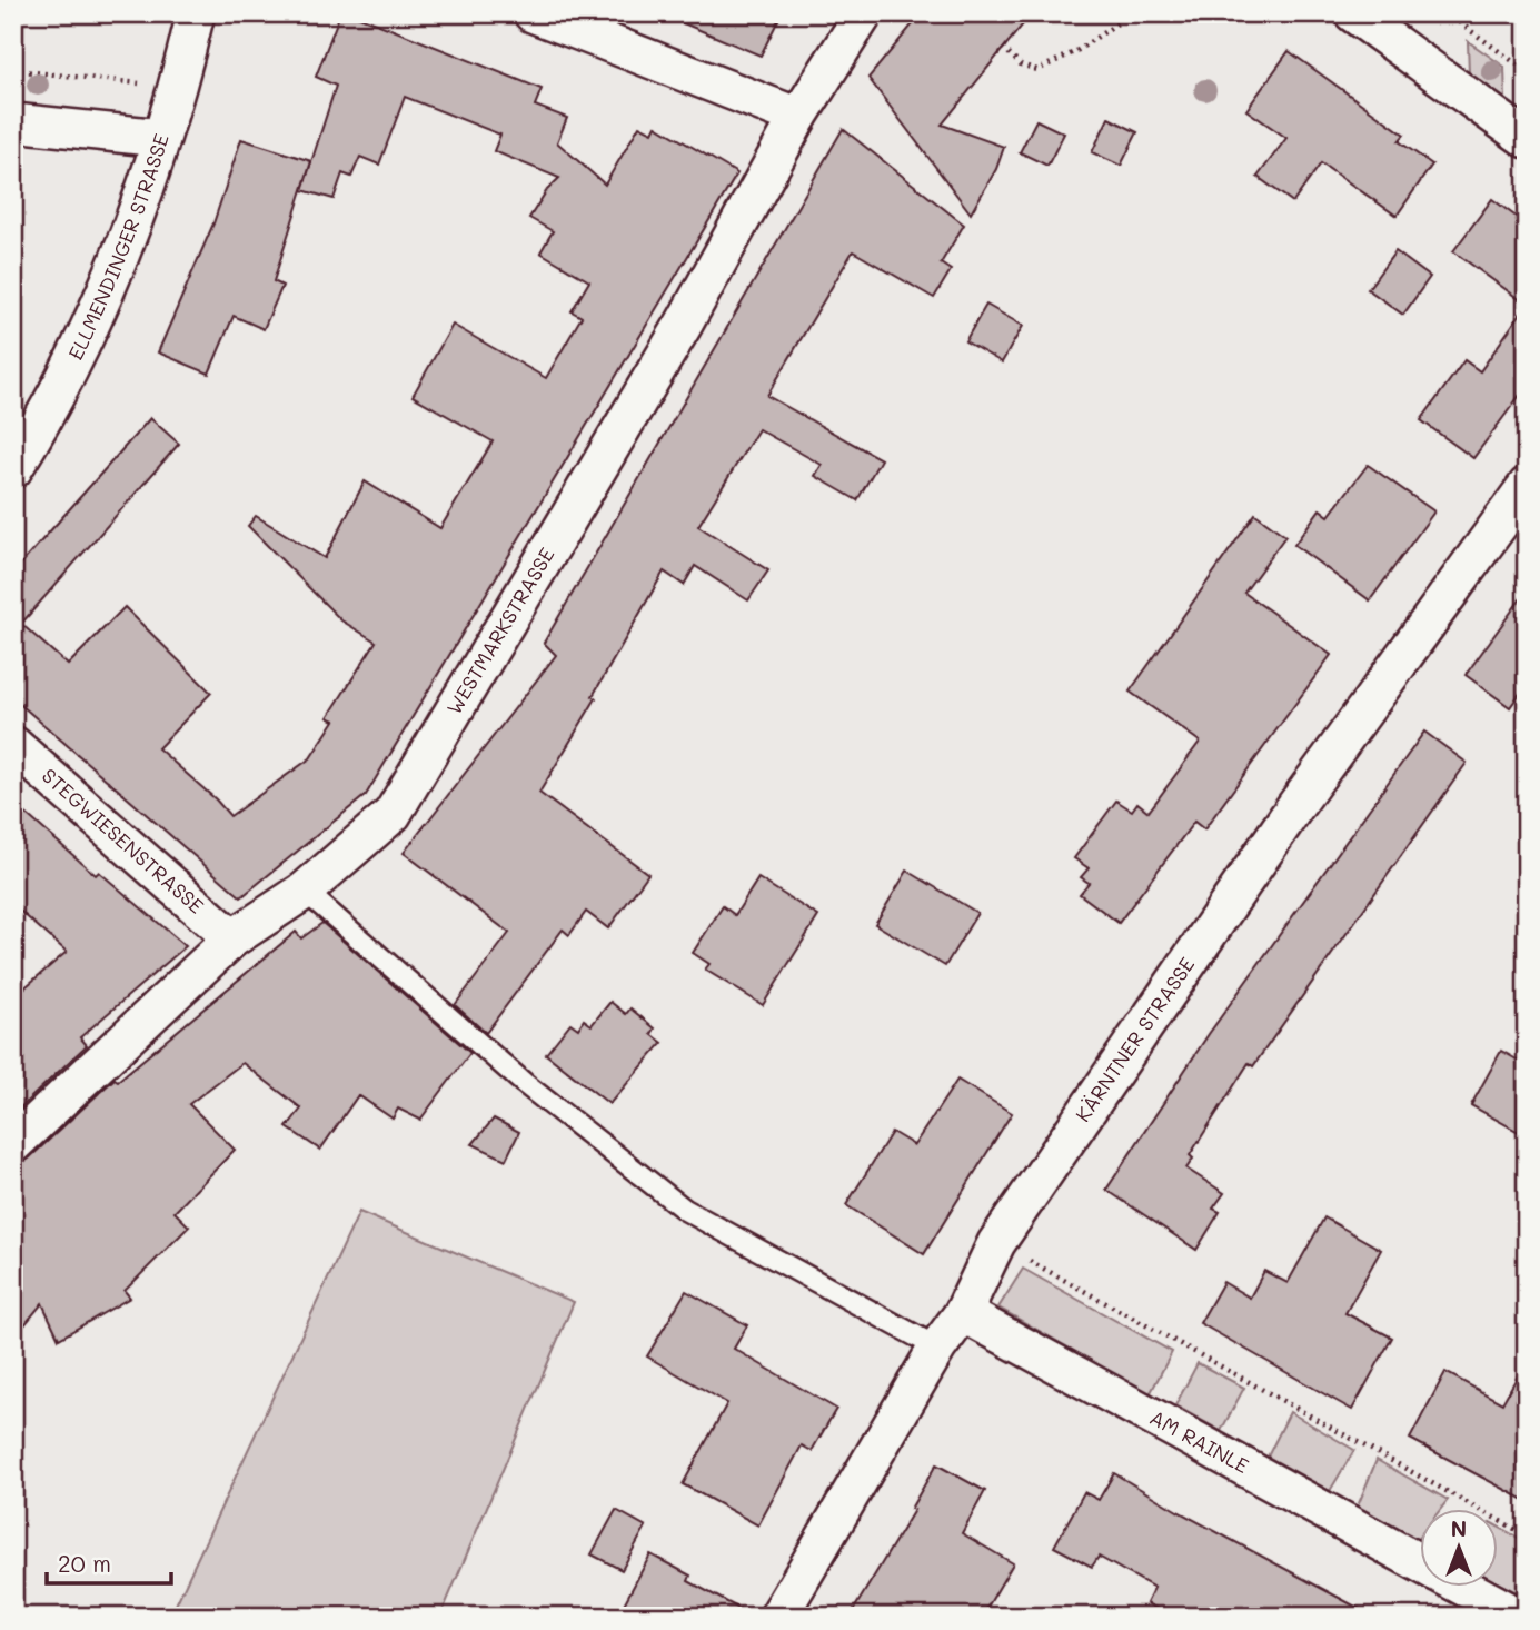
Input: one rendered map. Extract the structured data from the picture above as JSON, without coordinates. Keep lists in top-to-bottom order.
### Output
{
  "streets": {
    "street": [
      "ELLMENDINGER STRASSE",
      "WESTMARKSTRASSE",
      "STEGWIESENSTRASSE",
      "KÄRNTNER STRASSE",
      "AM RAINLE"
    ]
  },
  "crossings": [
    ["WESTMARKSTRASSE", "STEGWIESENSTRASSE"],
    ["KÄRNTNER STRASSE", "AM RAINLE"]
  ],
  "scale_bar": "20 m",
  "north": "top"
}
